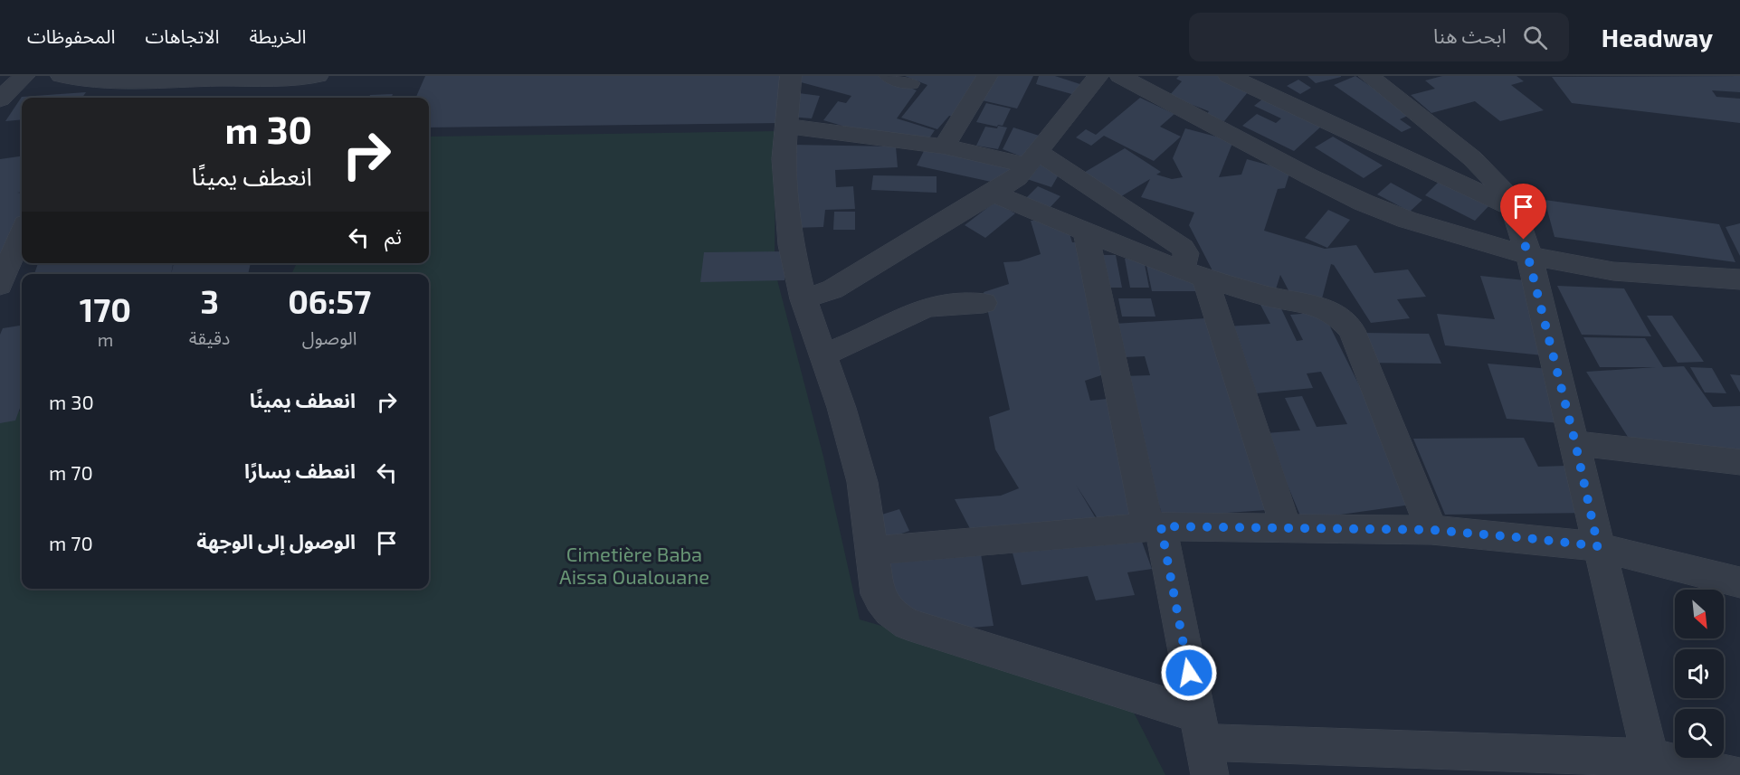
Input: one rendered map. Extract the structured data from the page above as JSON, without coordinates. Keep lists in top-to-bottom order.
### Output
{
  "parks": ["Cimetière Baba Aissa Oualouane"],
  "north": "bottom right",
  "page": {
    "header": "Headway",
    "search": "ابحث هنا",
    "nav": ["الخريطة", "الاتجاهات", "المحفوظات"],
    "turn": ["30 m", "انعطف يمينًا"],
    "then": "ثم",
    "eta": [
      "06:57",
      "الوصول",
      "3",
      "دقيقة",
      "170",
      "m"
    ],
    "list": [
      {
        "name": "انعطف يمينًا",
        "value": "30 m"
      },
      {
        "name": "انعطف يسارًا",
        "value": "70 m"
      },
      {
        "name": "الوصول إلى الوجهة",
        "value": "70 m"
      }
    ]
  }
}
